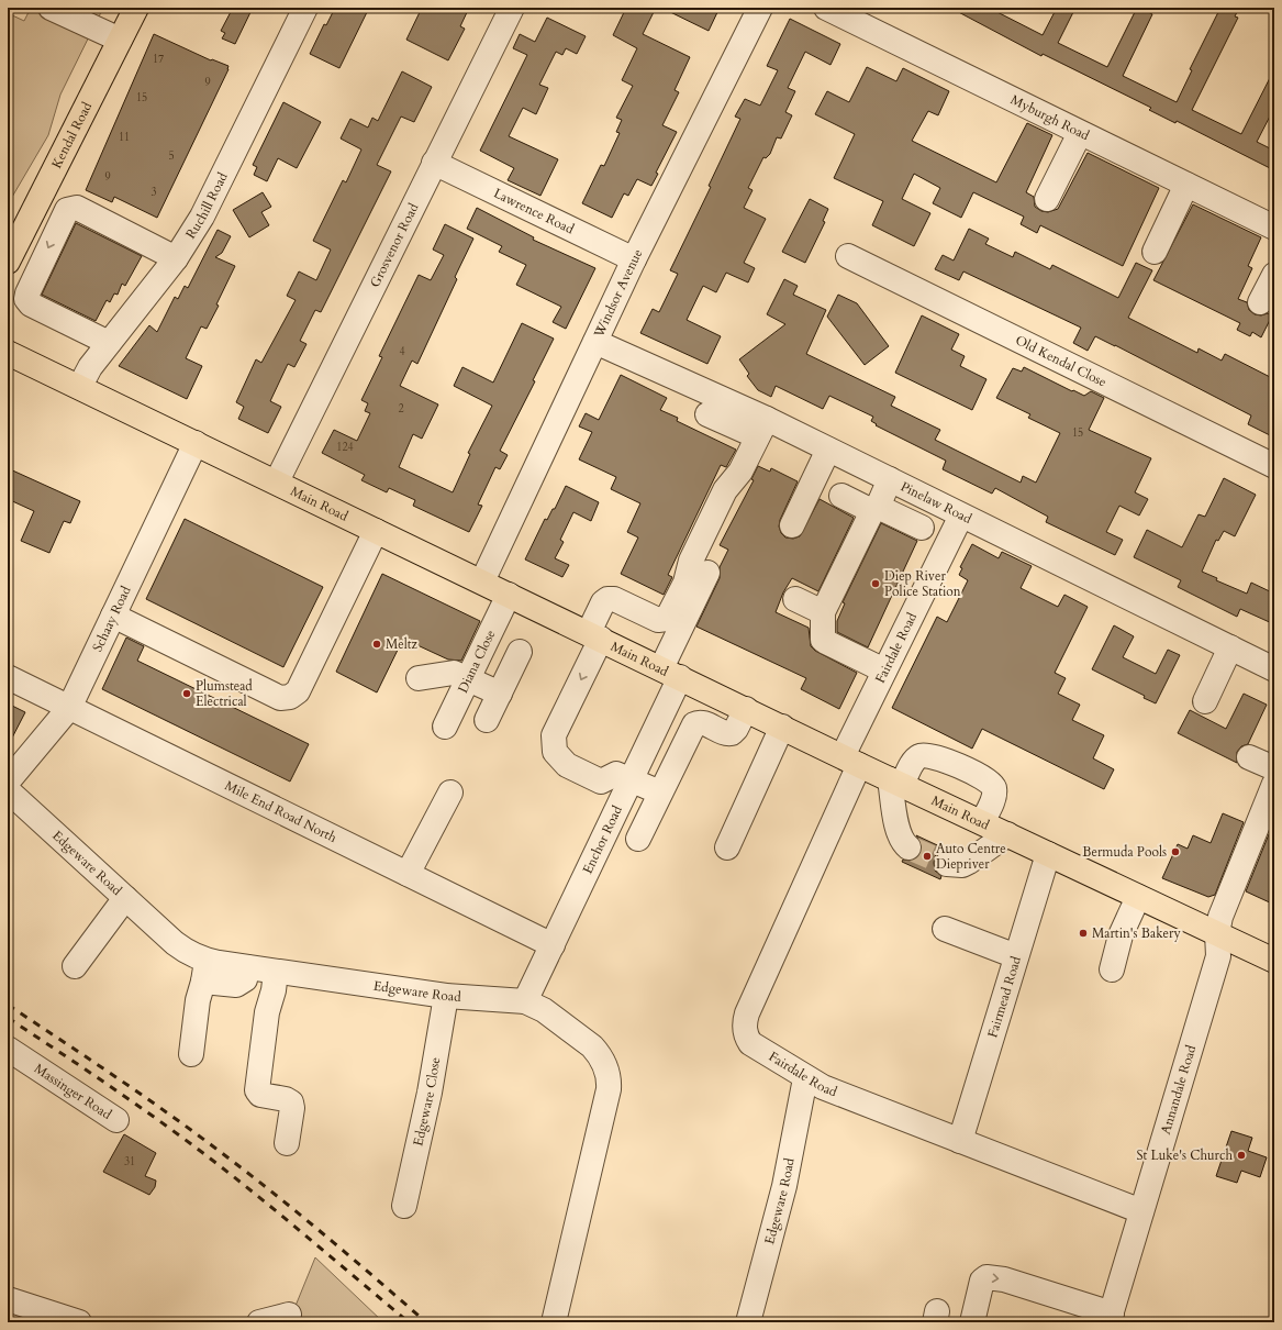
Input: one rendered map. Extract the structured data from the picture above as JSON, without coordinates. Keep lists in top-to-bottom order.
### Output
{
  "streets": {
    "main road": ["Kendal Road", "Main Road"],
    "street": [
      "Myburgh Road",
      "Ruchill Road",
      "Lawrence Road",
      "Grosvenor Road",
      "Windsor Avenue",
      "Old Kendal Close",
      "Pinelaw Road",
      "Schaay Road",
      "Fairdale Road",
      "Diana Close",
      "Mile End Road North",
      "Enchor Road",
      "Edgeware Road",
      "Fairmead Road",
      "Annandale Road",
      "Massinger Road",
      "Edgeware Close"
    ]
  },
  "crossings": [
    ["Ruchill Road", "Main Road"],
    ["Lawrence Road", "Grosvenor Road"],
    ["Lawrence Road", "Windsor Avenue"],
    ["Grosvenor Road", "Main Road"],
    ["Windsor Avenue", "Pinelaw Road"],
    ["Windsor Avenue", "Main Road"],
    ["Pinelaw Road", "Fairdale Road"],
    ["Main Road", "Schaay Road"],
    ["Main Road", "Fairdale Road"],
    ["Main Road", "Diana Close"],
    ["Main Road", "Enchor Road"],
    ["Main Road", "Fairmead Road"],
    ["Main Road", "Annandale Road"],
    ["Schaay Road", "Mile End Road North"],
    ["Fairdale Road", "Edgeware Road"],
    ["Fairdale Road", "Fairmead Road"],
    ["Fairdale Road", "Annandale Road"],
    ["Mile End Road North", "Enchor Road"],
    ["Enchor Road", "Edgeware Road"],
    ["Edgeware Road", "Edgeware Close"]
  ],
  "places": [
    "Diep River Police Station",
    "Meltz",
    "Plumstead Electrical",
    "Bermuda Pools",
    "Auto Centre Diepriver",
    "Martin's Bakery",
    "St Luke's Church"
  ],
  "house_numbers": [
    "17",
    "9",
    "15",
    "11",
    "5",
    "9",
    "3",
    "4",
    "2",
    "15",
    "124",
    "31"
  ]
}
